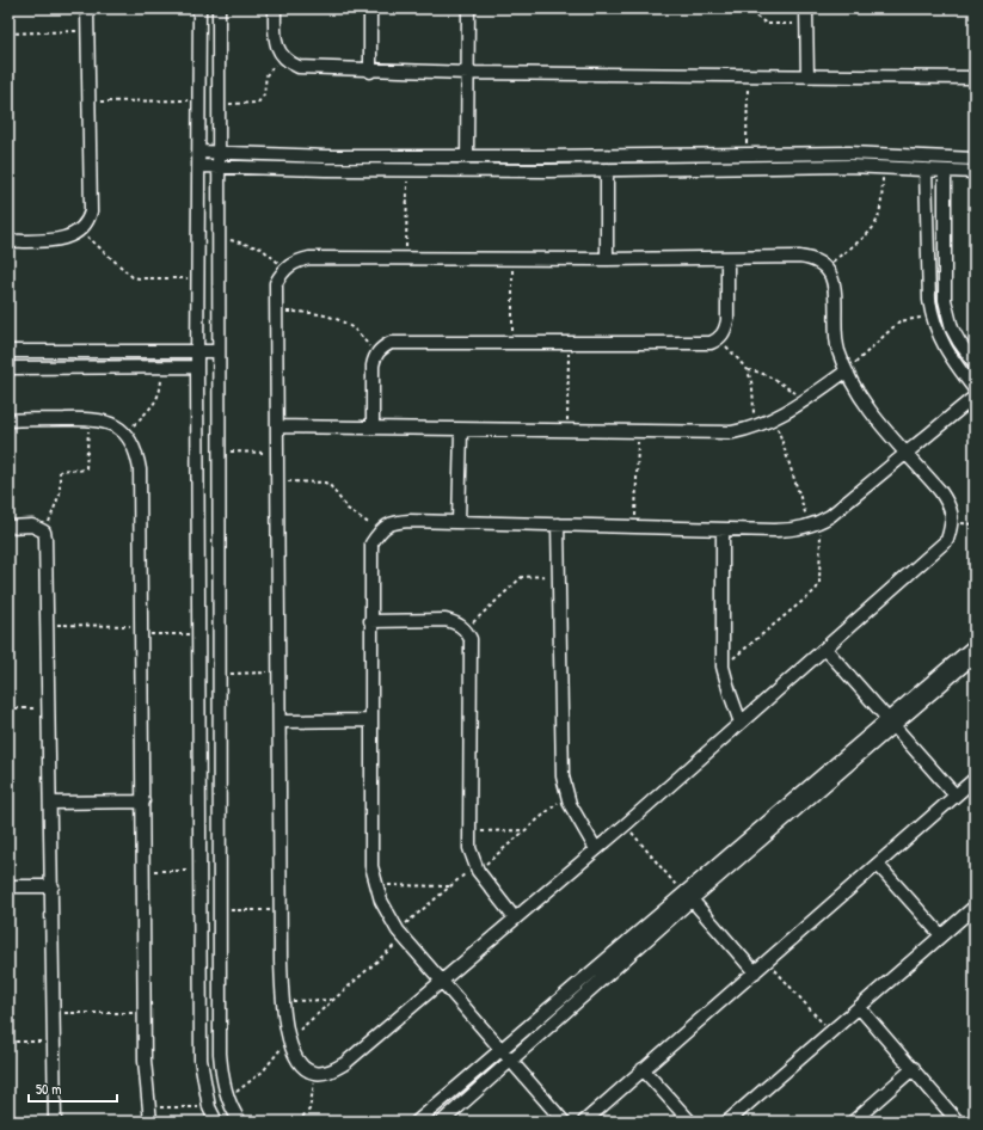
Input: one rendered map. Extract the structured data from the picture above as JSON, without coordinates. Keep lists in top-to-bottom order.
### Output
{
  "scale_bar": "50 m"
}
